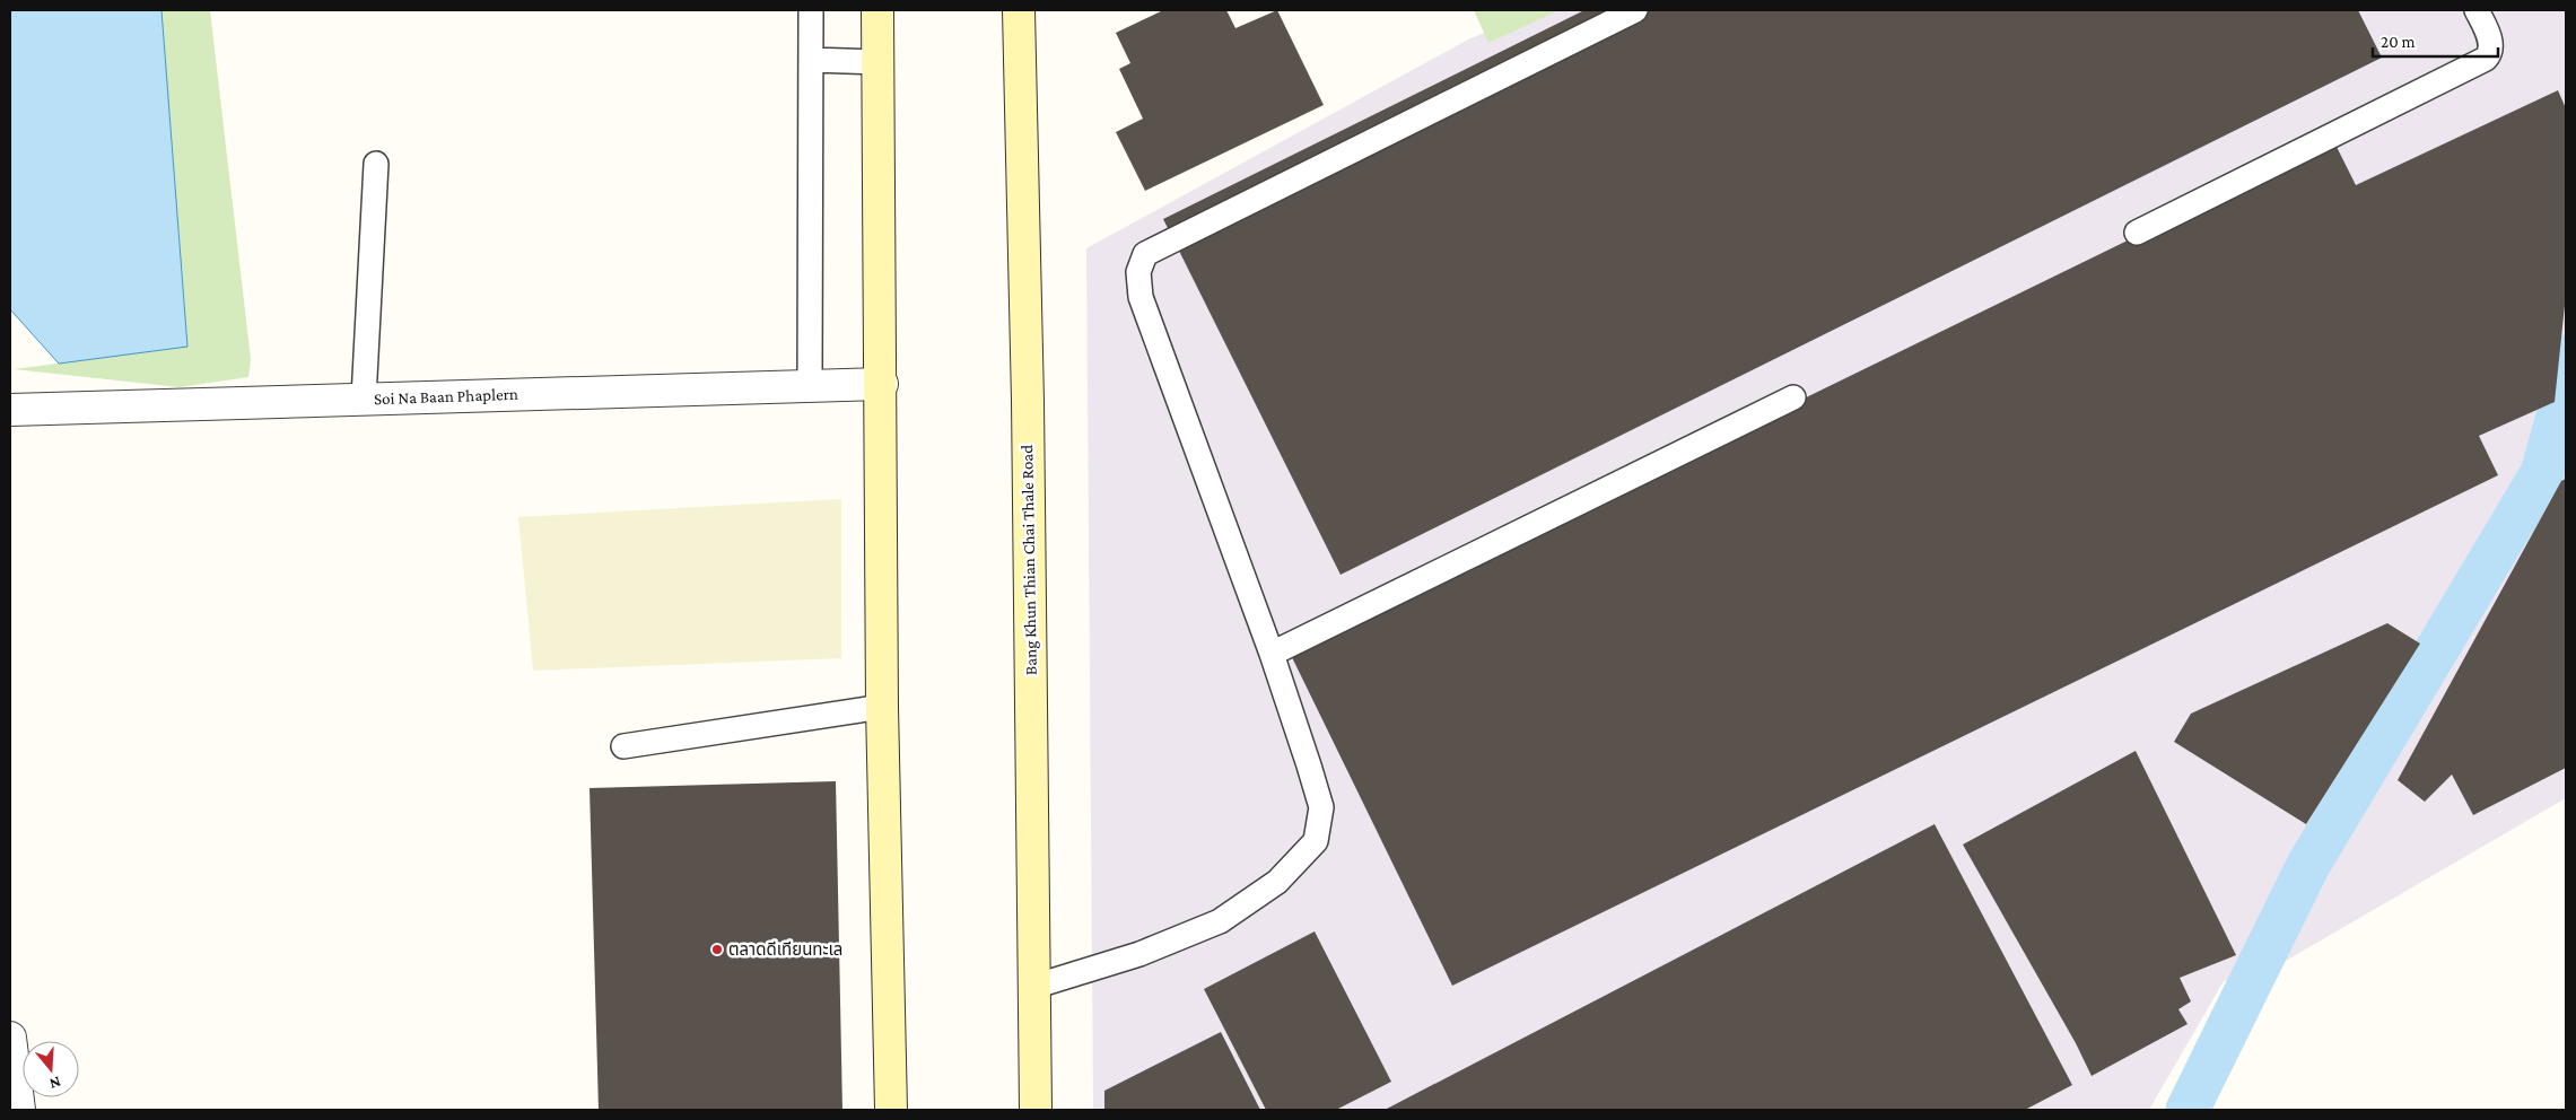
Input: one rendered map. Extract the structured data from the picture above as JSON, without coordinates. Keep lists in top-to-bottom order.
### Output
{
  "streets": {
    "main road": ["Bang Khun Thian Chai Thale Road"],
    "street": ["Soi Na Baan Phaplern"]
  },
  "places": ["ตลาดดีเทียนทะเล"],
  "scale_bar": "20 m",
  "north": "bottom"
}
